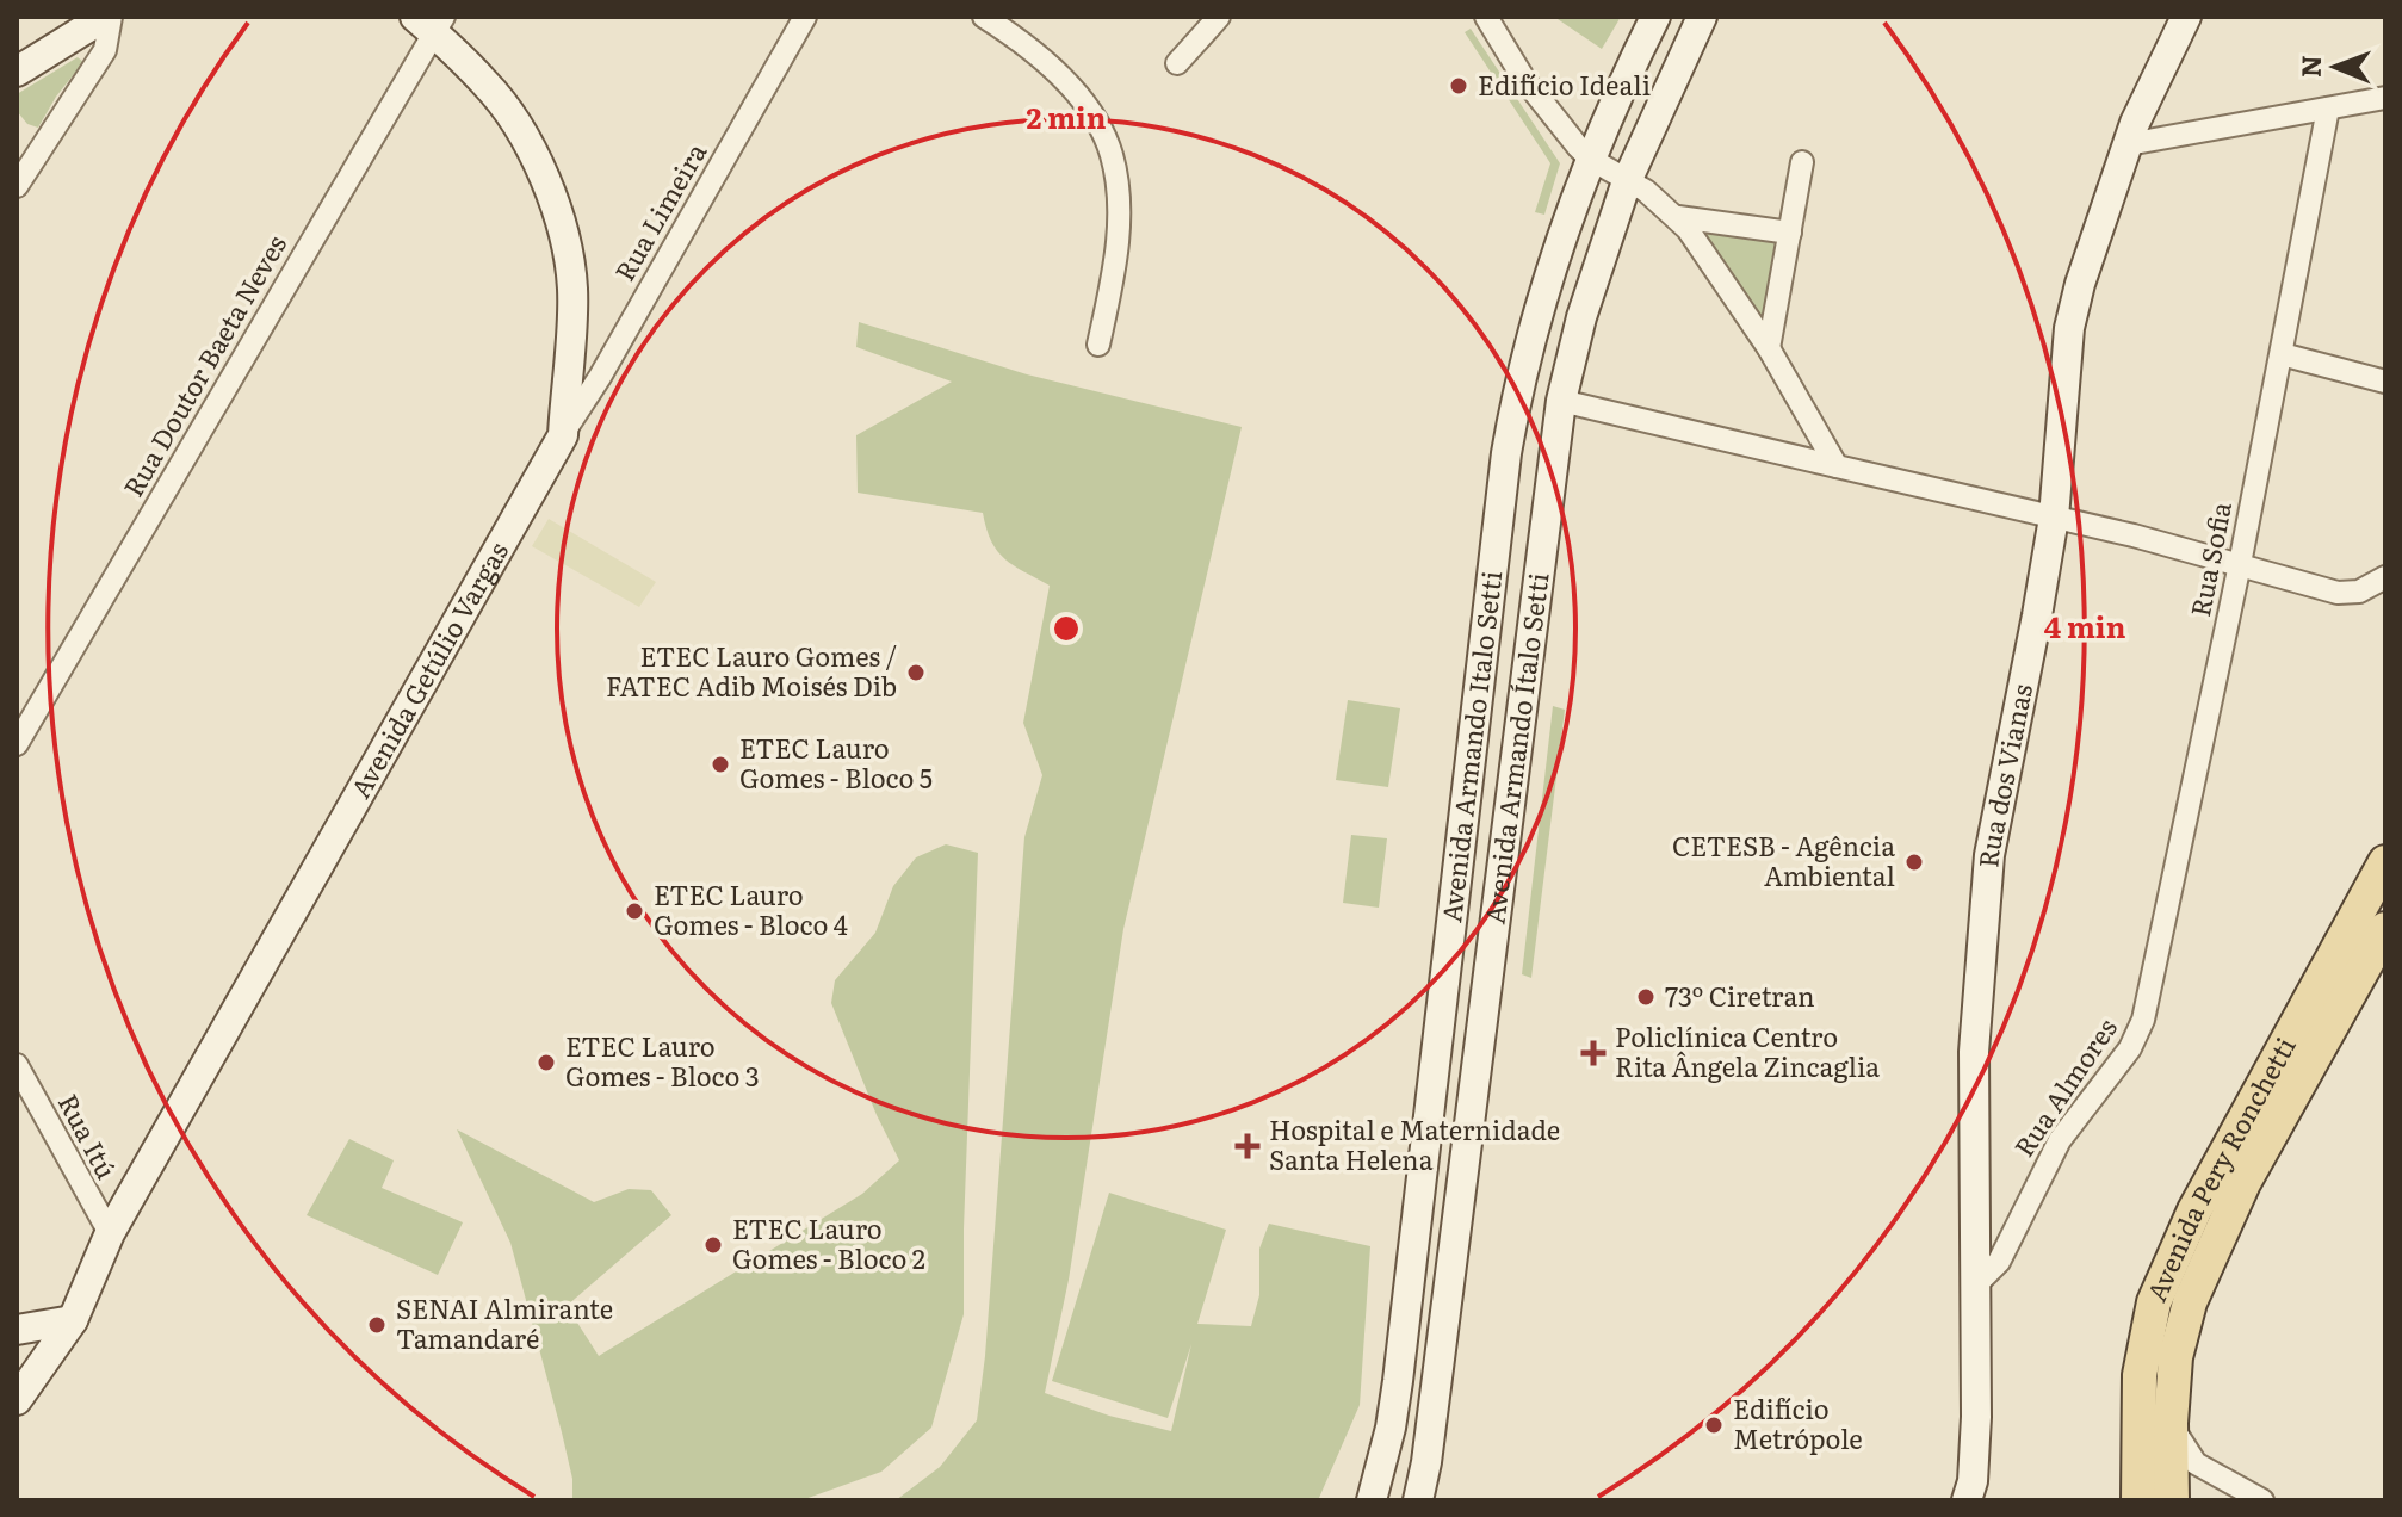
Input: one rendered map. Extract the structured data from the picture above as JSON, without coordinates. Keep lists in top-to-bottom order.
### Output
{
  "streets": {
    "main road": [
      "Avenida Getúlio Vargas",
      "Avenida Armando Italo Setti",
      "Avenida Armando Ítalo Setti",
      "Rua dos Vianas",
      "Avenida Pery Ronchetti"
    ],
    "street": [
      "Rua Limeira",
      "Rua Doutor Baeta Neves",
      "Rua Sofia",
      "Rua Almores",
      "Rua Itú"
    ]
  },
  "crossings": [
    ["Rua Limeira", "Avenida Getúlio Vargas"],
    ["Rua Doutor Baeta Neves", "Avenida Getúlio Vargas"],
    ["Rua Sofia", "Rua Almores"],
    ["Avenida Getúlio Vargas", "Rua Itú"],
    ["Rua dos Vianas", "Rua Almores"]
  ],
  "places": {
    "other": [
      "Edifício Ideali",
      "ETEC Lauro Gomes / FATEC Adib Moisés Dib",
      "ETEC Lauro Gomes - Bloco 5",
      "CETESB - Agência Ambiental",
      "ETEC Lauro Gomes - Bloco 4",
      "73º Ciretran",
      "ETEC Lauro Gomes - Bloco 3",
      "ETEC Lauro Gomes - Bloco 2",
      "SENAI Almirante Tamandaré",
      "Edifício Metrópole"
    ],
    "health": ["Policlínica Centro Rita Ângela Zincaglia", "Hospital e Maternidade Santa Helena"]
  },
  "north": "left",
  "rings": ["2 min", "4 min"]
}
